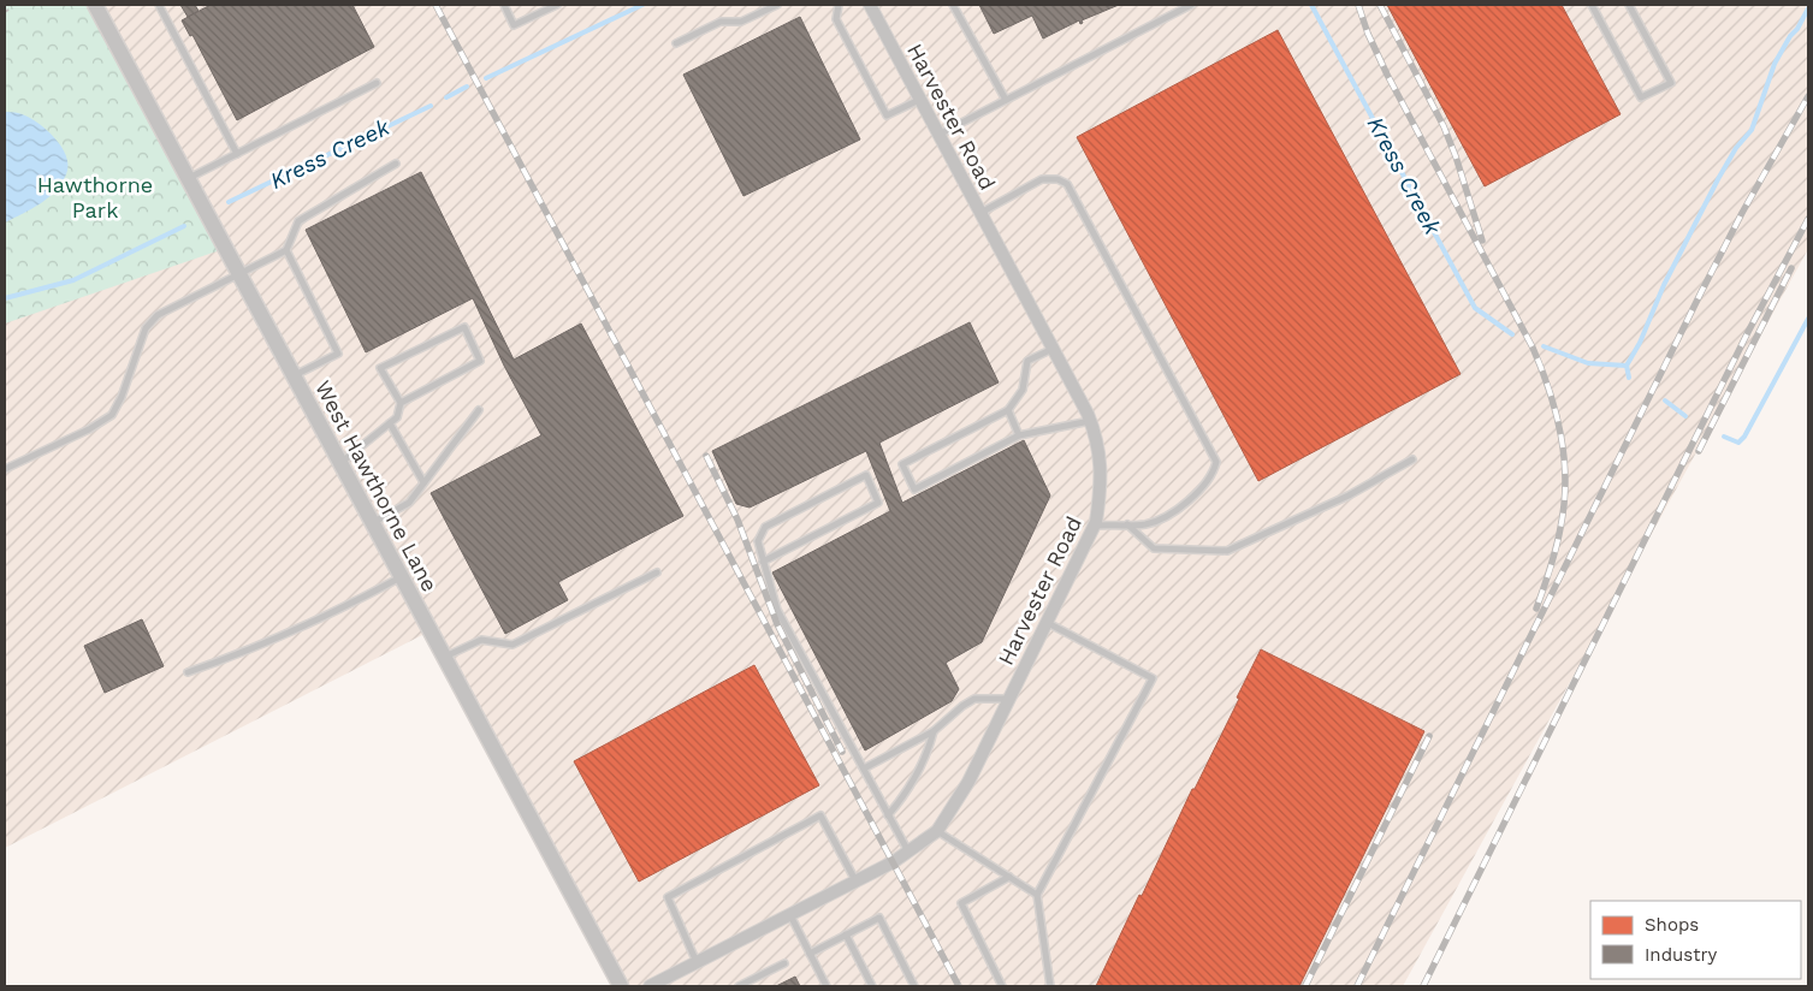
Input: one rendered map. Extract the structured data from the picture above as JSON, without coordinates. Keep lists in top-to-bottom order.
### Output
{
  "streets": {
    "street": ["Harvester Road", "West Hawthorne Lane"]
  },
  "water": ["Kress Creek"],
  "parks": ["Hawthorne Park"],
  "legend": ["Shops", "Industry"]
}
